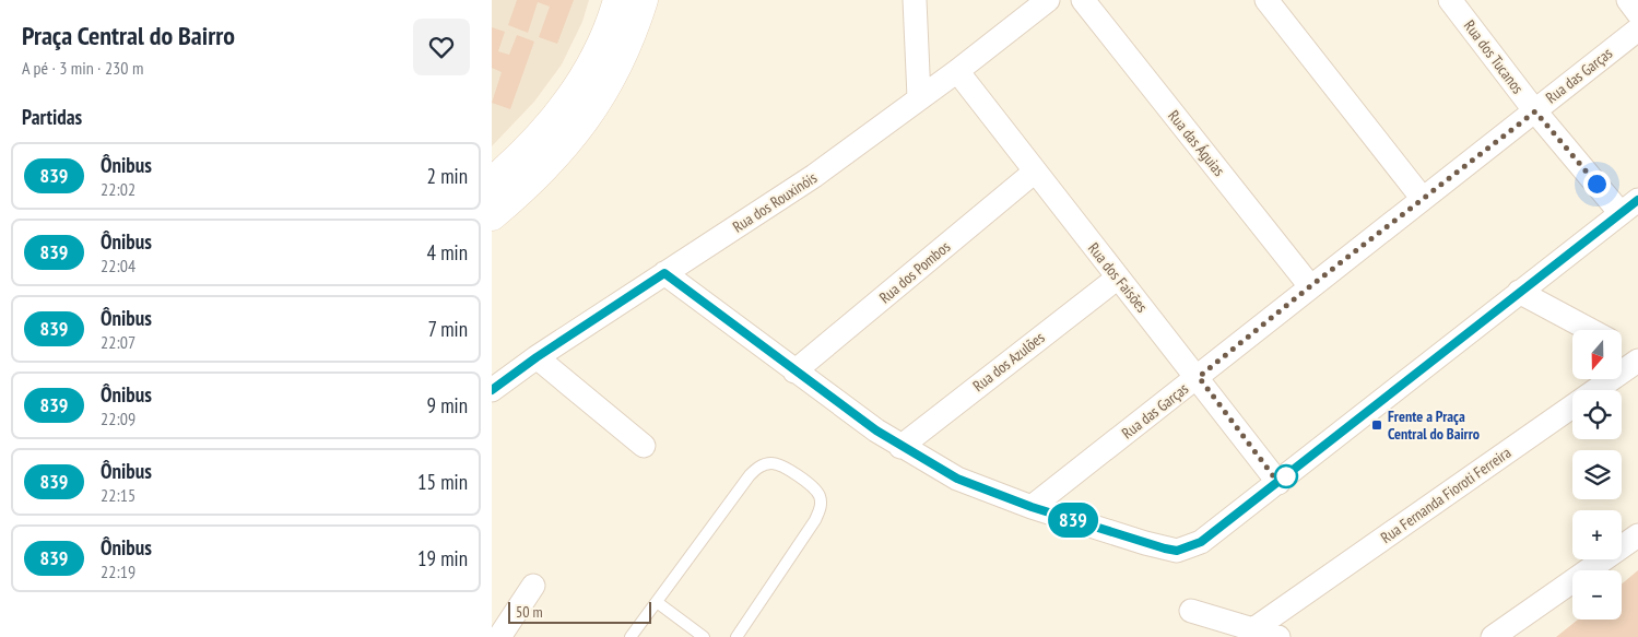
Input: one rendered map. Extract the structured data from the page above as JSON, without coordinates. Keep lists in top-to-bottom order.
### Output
{
  "streets": {
    "street": [
      "Rua dos Tucanos",
      "Rua das Garças",
      "Rua das Águias",
      "Rua dos Rouxinóis",
      "Rua dos Pombos",
      "Rua dos Faisões",
      "Rua dos Azulões",
      "Rua Fernanda Fioroti Ferreira"
    ]
  },
  "crossings": [
    ["Rua dos Tucanos", "Rua das Garças"],
    ["Rua das Garças", "Rua das Águias"],
    ["Rua das Garças", "Rua dos Faisões"],
    ["Rua dos Rouxinóis", "Rua dos Faisões"],
    ["Rua dos Pombos", "Rua dos Faisões"],
    ["Rua dos Faisões", "Rua dos Azulões"]
  ],
  "places": {
    "transit": ["Frente a Praça Central do Bairro"]
  },
  "lines": ["bus line 839"],
  "scale_bar": "50 m",
  "north": "bottom",
  "page": {
    "heading": [
      ["Praça Central do Bairro", "A pé · 3 min · 230 m"],
      "Partidas"
    ],
    "on_map": "839",
    "list": [
      {
        "mark": "839",
        "name": "Ônibus",
        "note": "22:02",
        "value": "2 min"
      },
      {
        "mark": "839",
        "name": "Ônibus",
        "note": "22:04",
        "value": "4 min"
      },
      {
        "mark": "839",
        "name": "Ônibus",
        "note": "22:07",
        "value": "7 min"
      },
      {
        "mark": "839",
        "name": "Ônibus",
        "note": "22:09",
        "value": "9 min"
      },
      {
        "mark": "839",
        "name": "Ônibus",
        "note": "22:15",
        "value": "15 min"
      },
      {
        "mark": "839",
        "name": "Ônibus",
        "note": "22:19",
        "value": "19 min"
      }
    ],
    "map_buttons": ["+", "−"],
    "scale": "50 m"
  }
}
